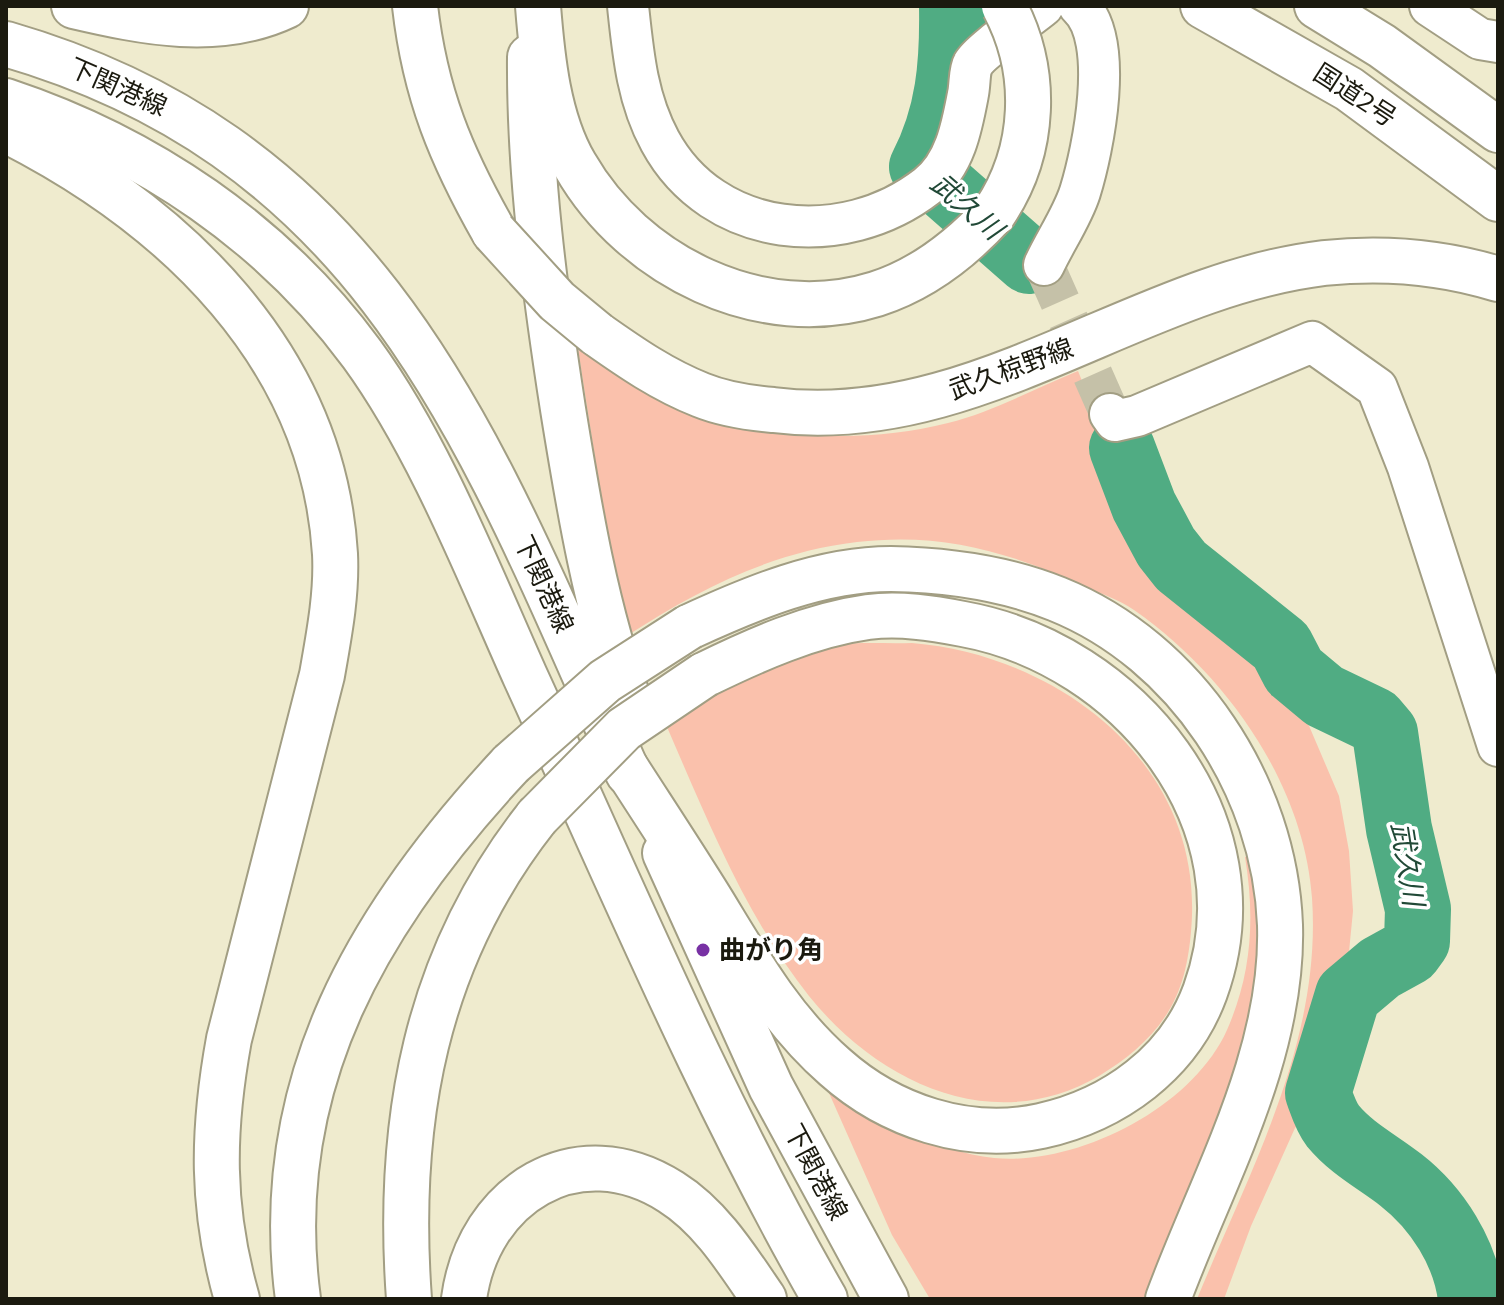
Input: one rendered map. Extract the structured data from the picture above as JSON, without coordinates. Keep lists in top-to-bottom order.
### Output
{
  "streets": {
    "main road": ["下関港線", "国道2号", "武久椋野線"]
  },
  "water": ["武久川"],
  "places": ["曲がり角"]
}
